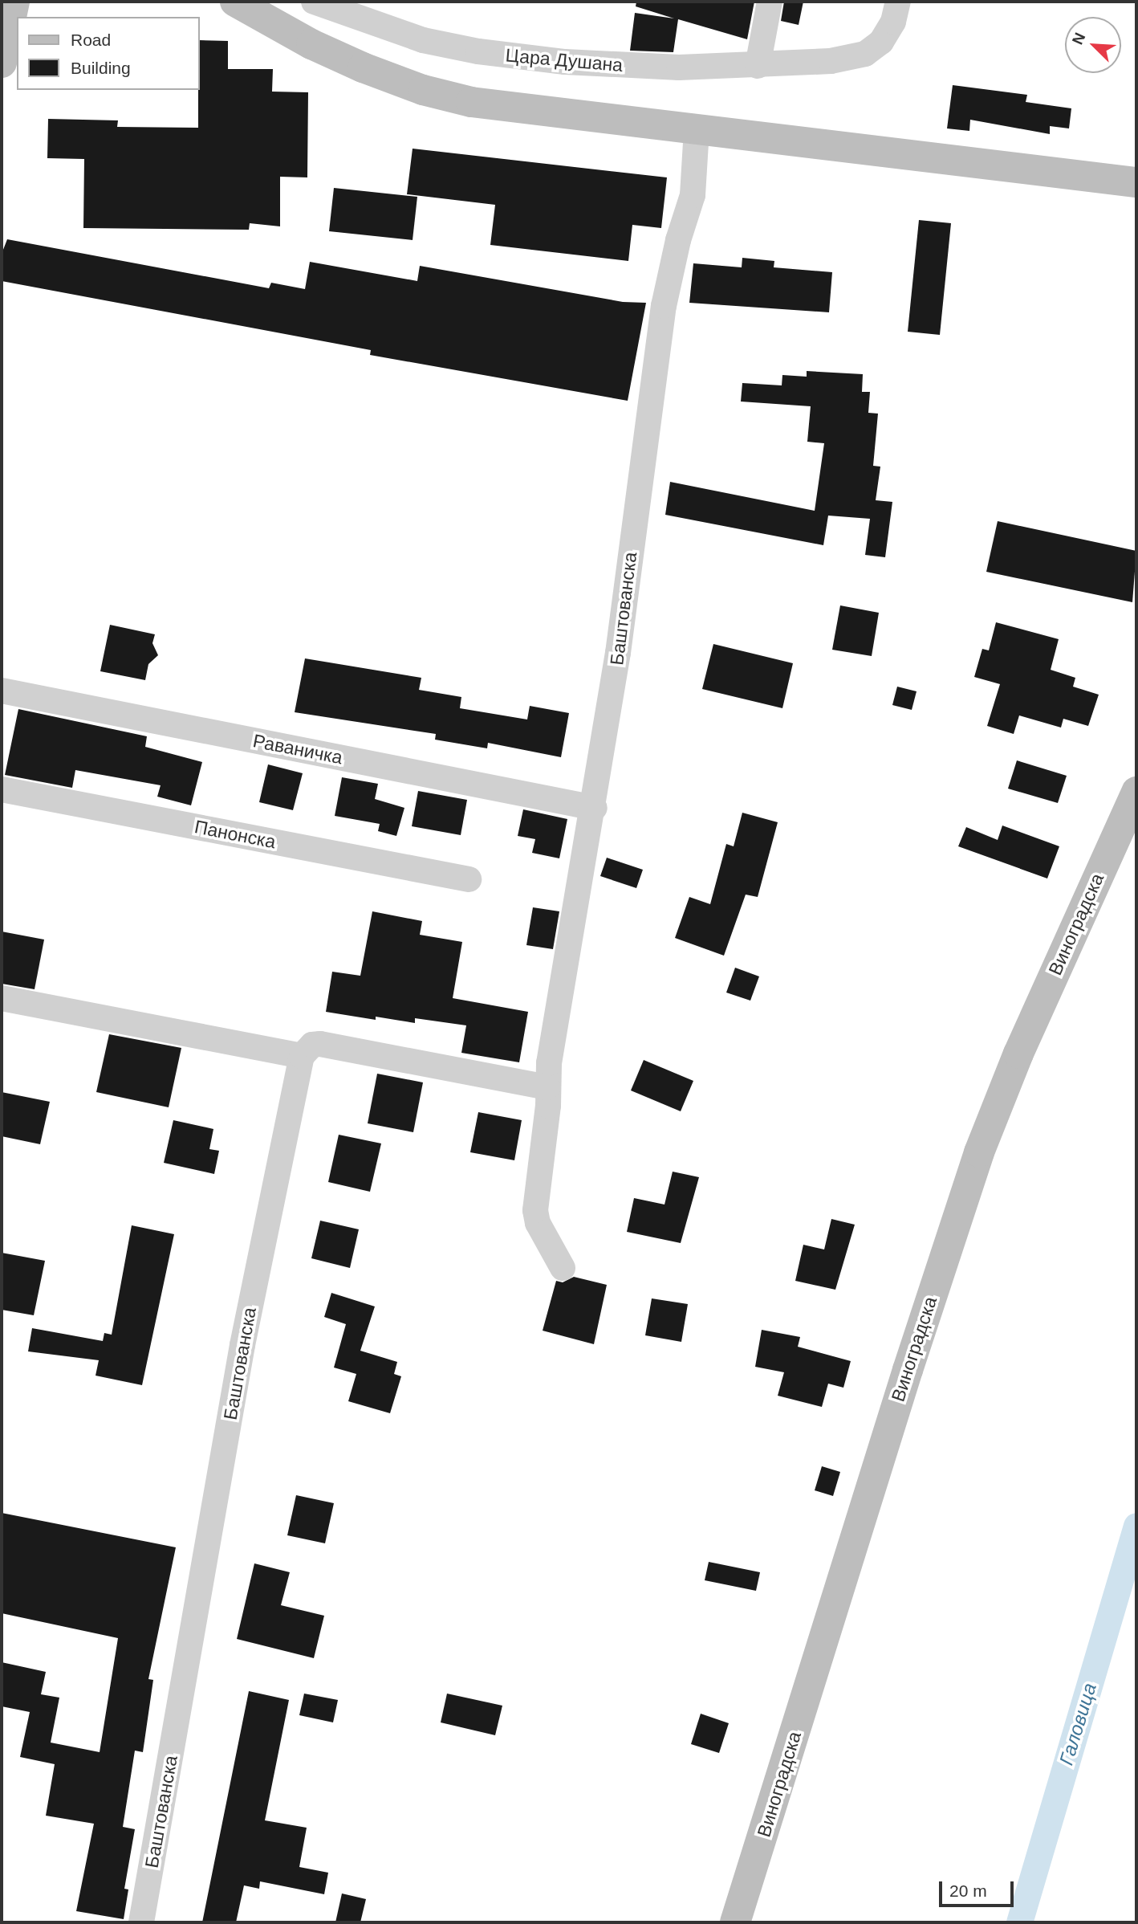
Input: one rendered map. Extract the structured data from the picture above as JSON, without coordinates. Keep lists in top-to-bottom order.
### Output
{
  "streets": {
    "street": [
      "Цара Душана",
      "Баштованска",
      "Раваничка",
      "Панонска",
      "Виноградска"
    ]
  },
  "crossings": [
    ["Баштованска", "Раваничка"]
  ],
  "water": ["Галовица"],
  "legend": ["Road", "Building"],
  "scale_bar": "20 m",
  "north": "top left"
}
